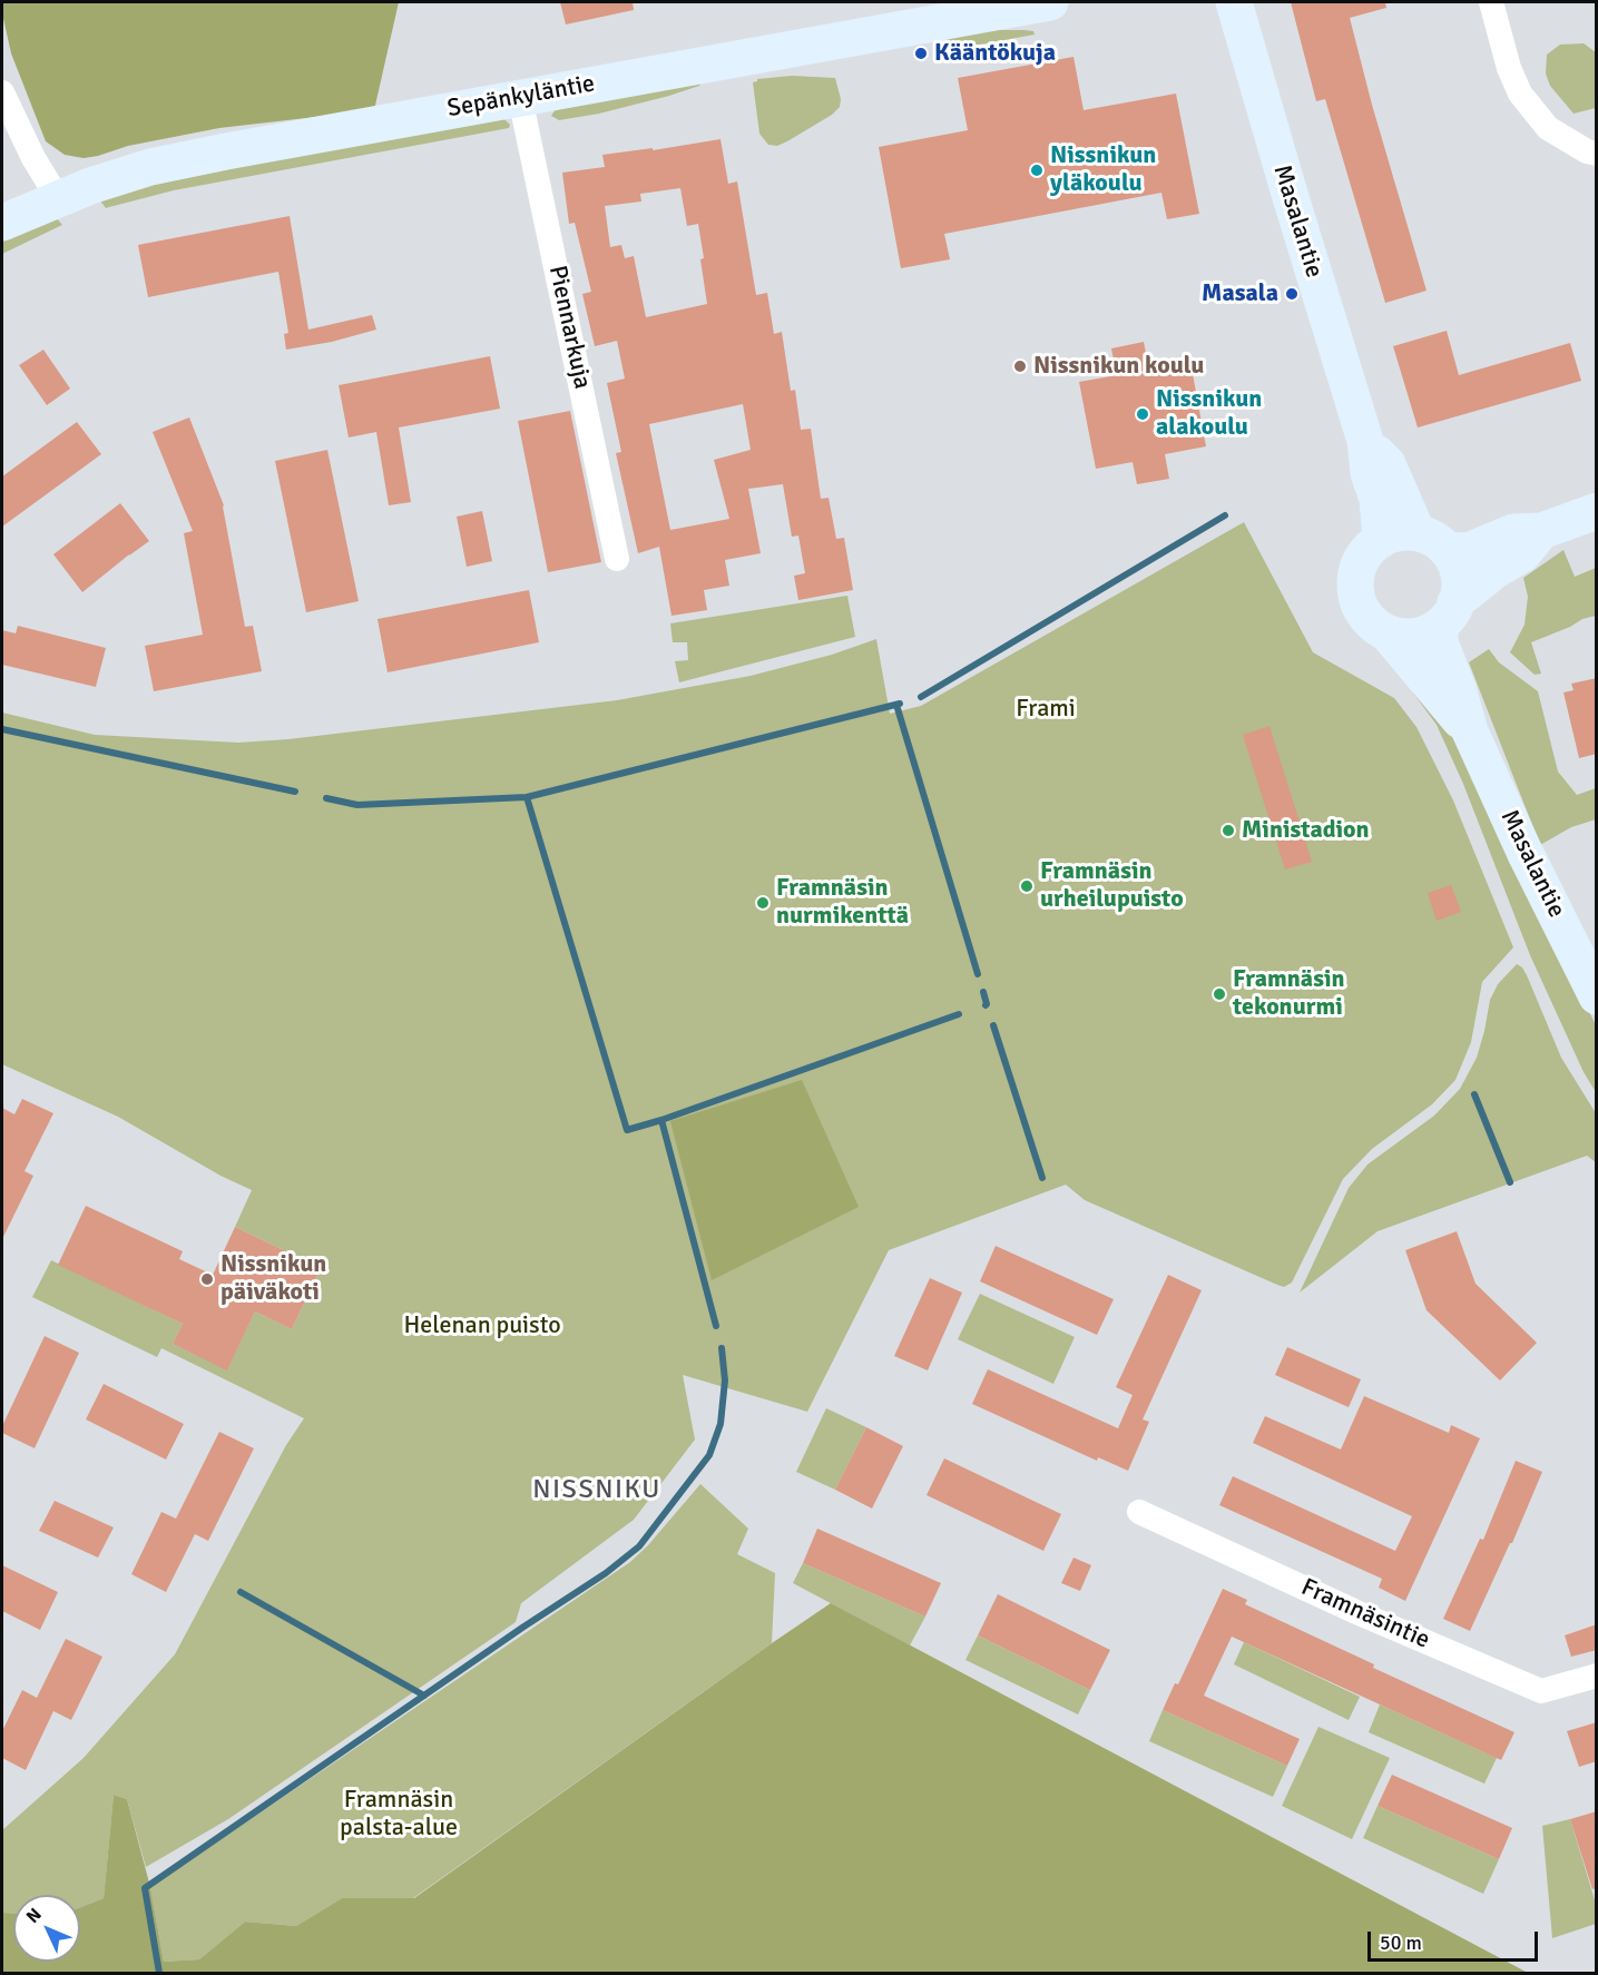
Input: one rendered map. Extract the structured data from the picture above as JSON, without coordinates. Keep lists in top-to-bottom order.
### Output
{
  "streets": {
    "street": [
      "Sepänkyläntie",
      "Masalantie",
      "Piennarkuja",
      "Framnäsintie"
    ]
  },
  "crossings": [
    ["Sepänkyläntie", "Piennarkuja"]
  ],
  "districts": ["NISSNIKU"],
  "parks": ["Frami", "Helenan puisto", "Framnäsin palsta-alue"],
  "places": [
    "Kääntökuja",
    "Nissnikun yläkoulu",
    "Masala",
    "Nissnikun koulu",
    "Nissnikun alakoulu",
    "Ministadion",
    "Framnäsin urheilupuisto",
    "Framnäsin nurmikenttä",
    "Framnäsin tekonurmi",
    "Nissnikun päiväkoti"
  ],
  "scale_bar": "50 m",
  "north": "top left"
}
